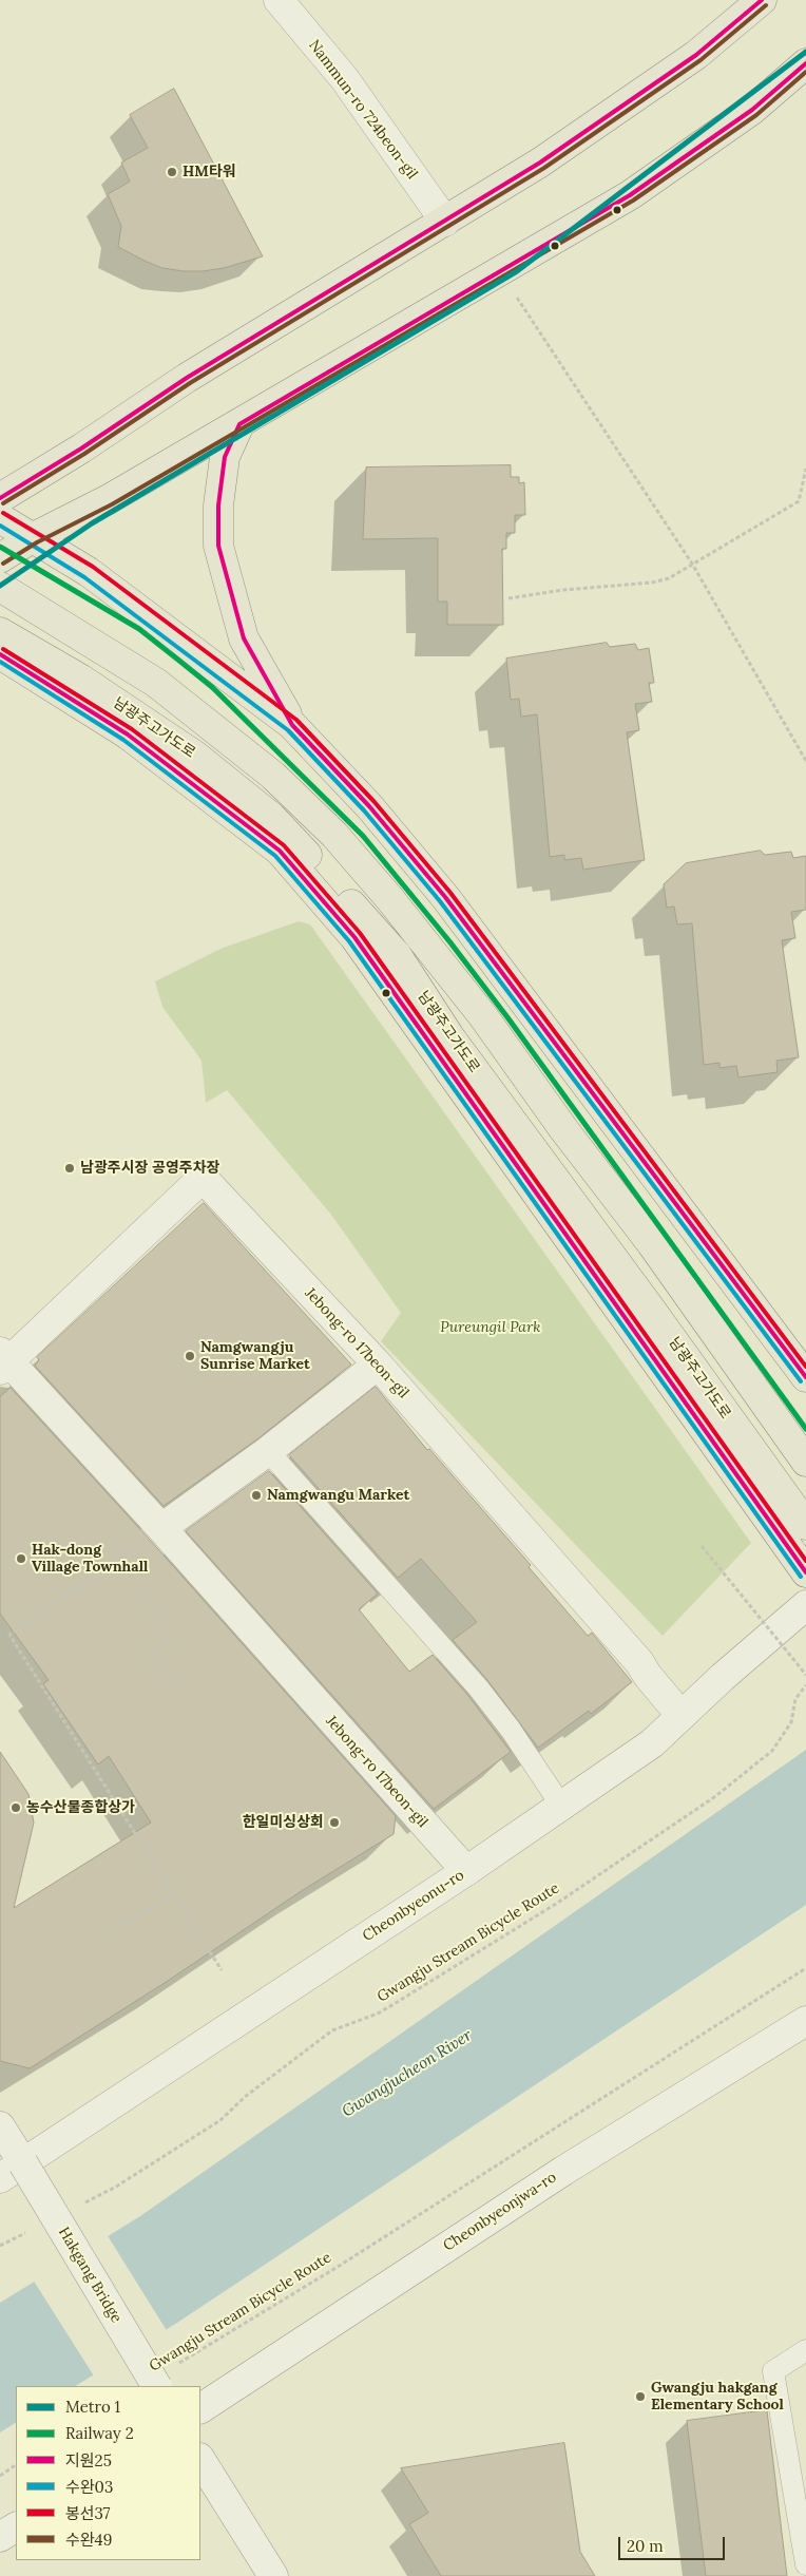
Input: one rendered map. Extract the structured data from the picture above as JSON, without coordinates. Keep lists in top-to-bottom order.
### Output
{
  "streets": {
    "main road": ["남광주고가도로"],
    "street": [
      "Nammun-ro 724beon-gil",
      "Jebong-ro 17beon-gil",
      "Cheonbyeonu-ro",
      "Cheonbyeonjwa-ro",
      "Hakgang Bridge"
    ],
    "path": ["Gwangju Stream Bicycle Route"]
  },
  "crossings": [
    ["Jebong-ro 17beon-gil", "Cheonbyeonu-ro"],
    ["Cheonbyeonu-ro", "Hakgang Bridge"]
  ],
  "water": ["Gwangjucheon River"],
  "parks": ["Pureungil Park"],
  "places": [
    "HM타워",
    "남광주시장 공영주차장",
    "Namgwangju Sunrise Market",
    "Namgwangu Market",
    "Hak-dong Village Townhall",
    "농수산물종합상가",
    "한일미싱상회",
    "Gwangju hakgang Elementary School"
  ],
  "lines": [
    "transit line 지원25",
    "transit line 수완49",
    "metro line 1",
    "transit line 봉선37",
    "transit line 수완03",
    "rail line 2"
  ],
  "legend": [
    "Metro 1",
    "Railway 2",
    "지원25",
    "수완03",
    "봉선37",
    "수완49"
  ],
  "scale_bar": "20 m"
}
